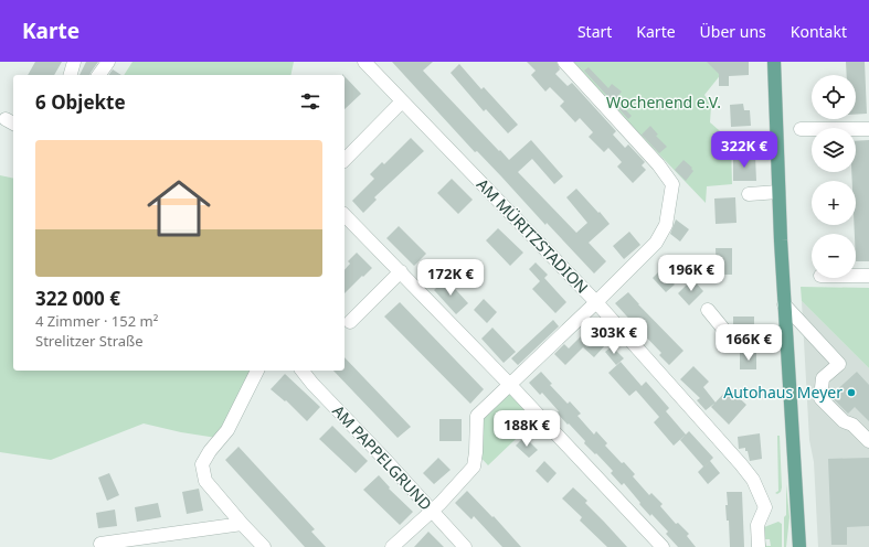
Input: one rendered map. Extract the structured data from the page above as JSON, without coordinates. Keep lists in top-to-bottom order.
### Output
{
  "streets": {
    "street": ["AM MÜRITZSTADION", "AM PAPPELGRUND"]
  },
  "parks": ["Wochenend e.V."],
  "places": ["Autohaus Meyer"],
  "page": {
    "header": "Karte",
    "nav": [
      "Start",
      "Karte",
      "Über uns",
      "Kontakt"
    ],
    "map_buttons": ["+", "−"],
    "heading": "6 Objekte",
    "list": [
      {
        "name": "322 000 €",
        "note": "4 Zimmer · 152 m² · Strelitzer Straße"
      }
    ],
    "price": [
      "322K €",
      "196K €",
      "172K €",
      "303K €",
      "166K €",
      "188K €"
    ]
  }
}
